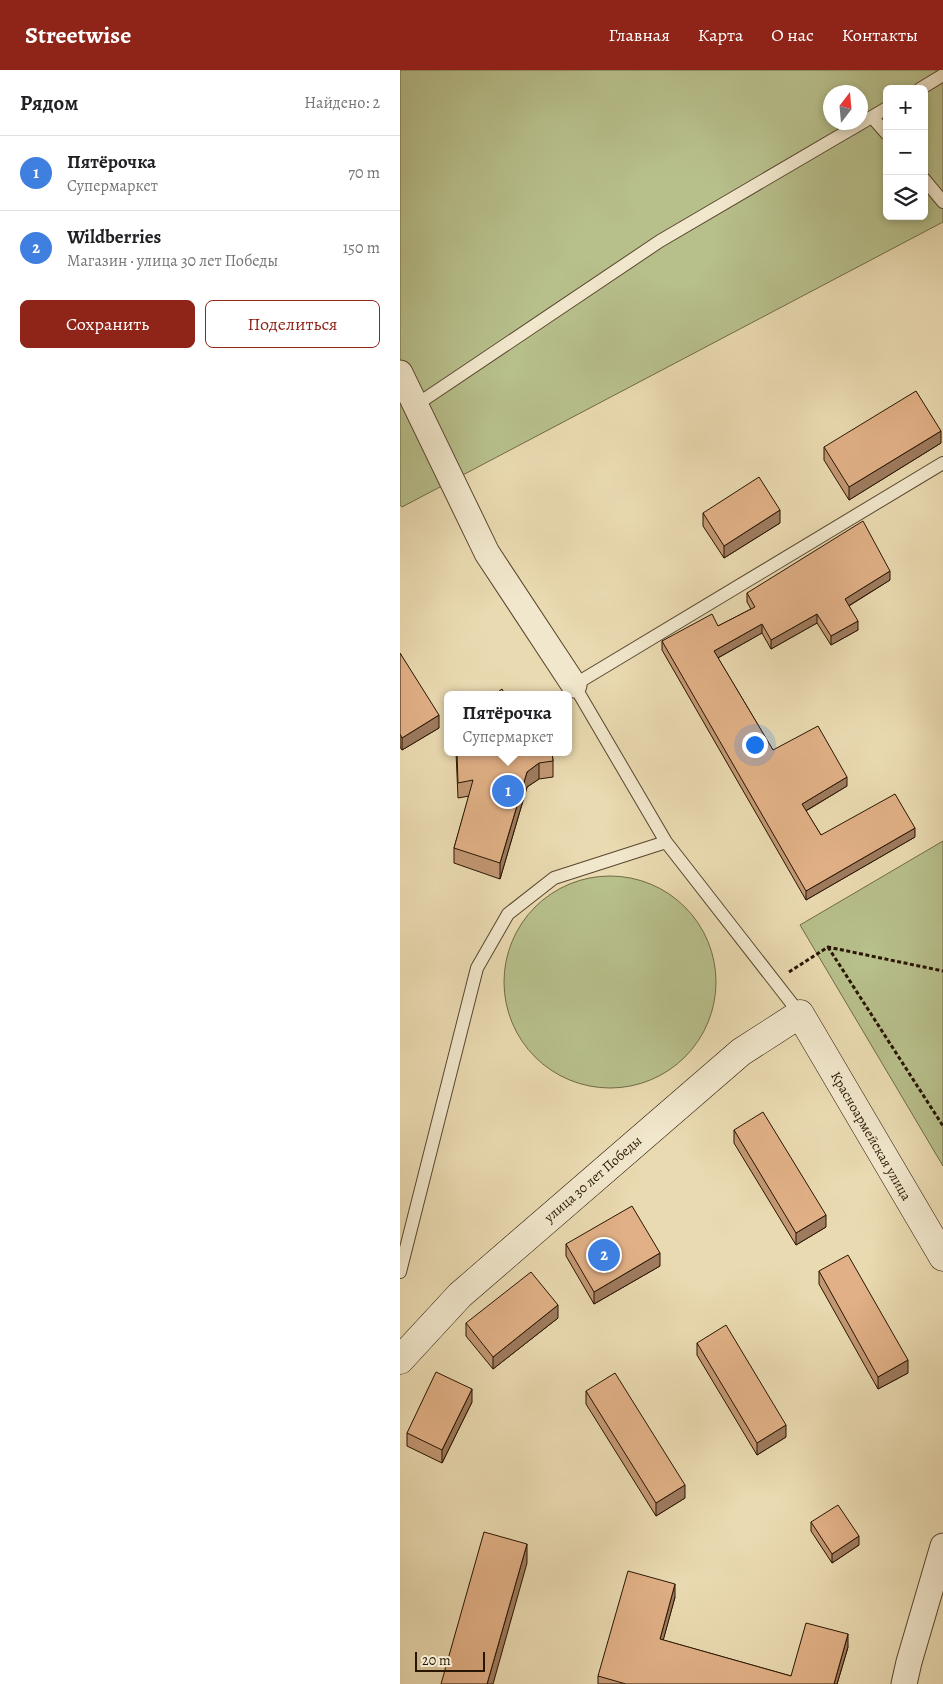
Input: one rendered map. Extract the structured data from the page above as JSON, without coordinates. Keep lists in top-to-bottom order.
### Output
{
  "streets": {
    "main road": ["Красноармейская улица", "улица 30 лет Победы"]
  },
  "crossings": [
    ["Красноармейская улица", "улица 30 лет Победы"]
  ],
  "scale_bar": "20 m",
  "north": "top",
  "page": {
    "header": "Streetwise",
    "nav": [
      "Главная",
      "Карта",
      "О нас",
      "Контакты"
    ],
    "heading": ["Рядом", "Найдено: 2"],
    "map_buttons": ["+", "−"],
    "list": [
      {
        "mark": "1",
        "name": "Пятёрочка",
        "note": "Супермаркет",
        "value": "70 m"
      },
      {
        "mark": "2",
        "name": "Wildberries",
        "note": "Магазин · улица 30 лет Победы",
        "value": "150 m"
      }
    ],
    "buttons": ["Сохранить", "Поделиться"],
    "popup": ["Пятёрочка", "Супермаркет"],
    "pins": ["1", "2"],
    "scale": "20 m"
  }
}
